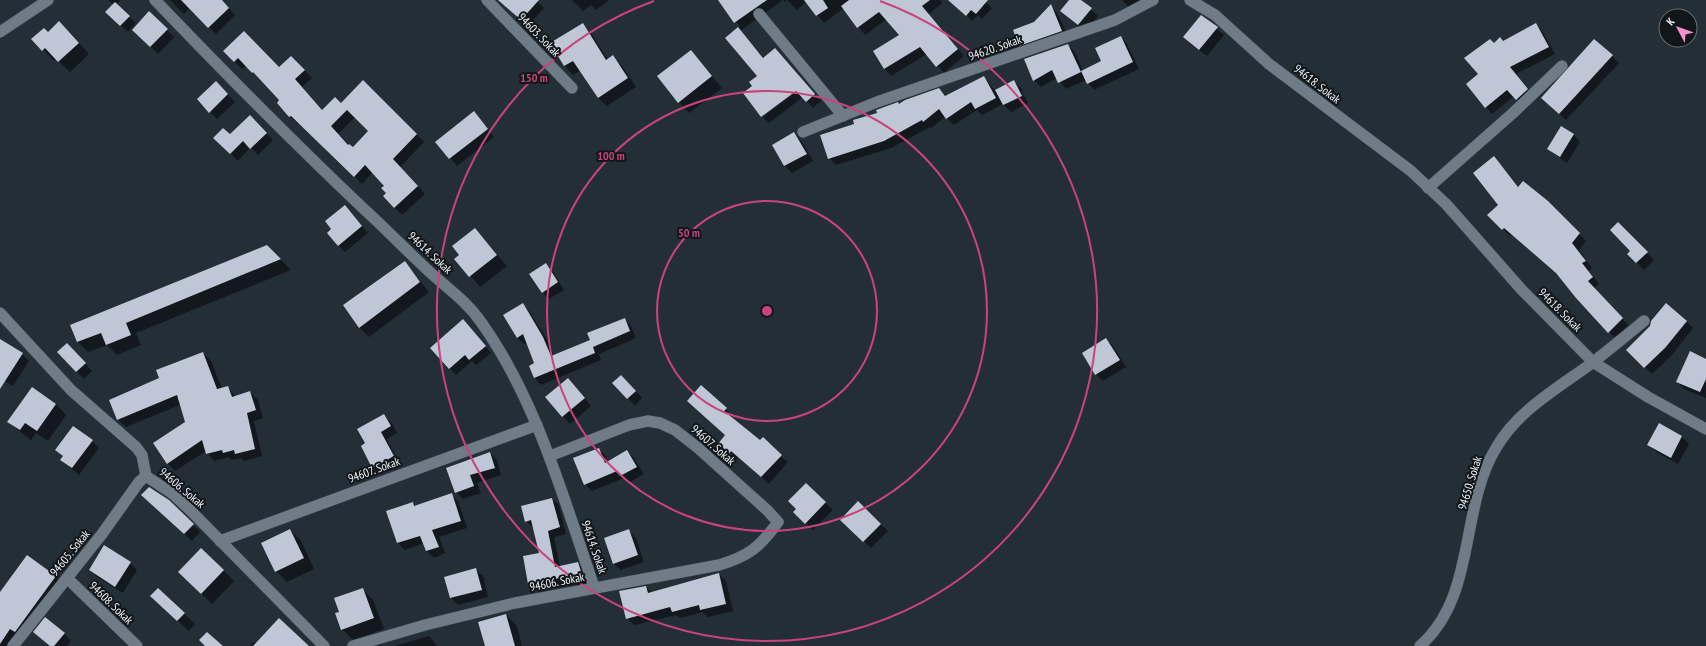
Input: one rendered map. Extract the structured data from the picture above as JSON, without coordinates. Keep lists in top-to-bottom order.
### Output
{
  "streets": {
    "street": [
      "94603. Sokak",
      "94620. Sokak",
      "94618. Sokak",
      "94614. Sokak",
      "94607. Sokak",
      "94650. Sokak",
      "94606. Sokak",
      "94605. Sokak",
      "94608. Sokak"
    ]
  },
  "crossings": [
    ["94618. Sokak", "94650. Sokak"],
    ["94614. Sokak", "94607. Sokak"],
    ["94614. Sokak", "94606. Sokak"],
    ["94607. Sokak", "94606. Sokak"],
    ["94606. Sokak", "94605. Sokak"],
    ["94605. Sokak", "94608. Sokak"]
  ],
  "north": "top left",
  "rings": ["150 m", "100 m", "50 m"]
}
